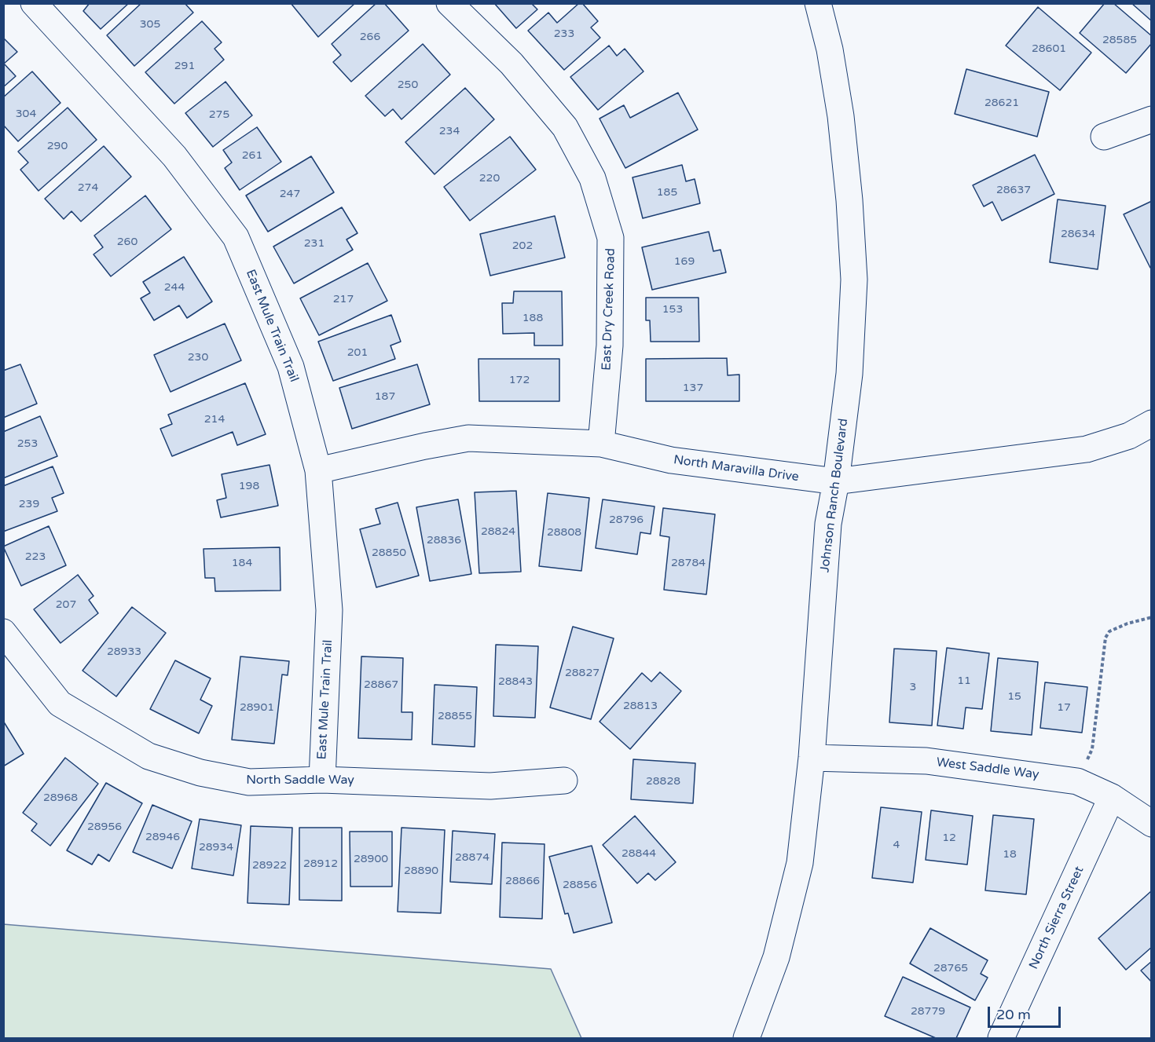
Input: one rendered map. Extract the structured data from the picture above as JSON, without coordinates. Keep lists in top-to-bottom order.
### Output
{
  "streets": {
    "street": [
      "East Dry Creek Road",
      "East Mule Train Trail",
      "North Maravilla Drive",
      "Johnson Ranch Boulevard",
      "West Saddle Way",
      "North Saddle Way",
      "North Sierra Street"
    ]
  },
  "crossings": [
    ["East Dry Creek Road", "North Maravilla Drive"],
    ["East Mule Train Trail", "North Maravilla Drive"],
    ["East Mule Train Trail", "North Saddle Way"],
    ["North Maravilla Drive", "Johnson Ranch Boulevard"],
    ["Johnson Ranch Boulevard", "West Saddle Way"],
    ["West Saddle Way", "North Sierra Street"]
  ],
  "house_numbers": [
    "305",
    "233",
    "266",
    "28585",
    "28601",
    "291",
    "250",
    "28621",
    "304",
    "275",
    "234",
    "290",
    "261",
    "220",
    "274",
    "28637",
    "185",
    "247",
    "28634",
    "260",
    "231",
    "202",
    "169",
    "244",
    "217",
    "153",
    "188",
    "201",
    "230",
    "172",
    "137",
    "187",
    "214",
    "253",
    "198",
    "239",
    "28796",
    "28824",
    "28808",
    "28836",
    "28850",
    "223",
    "184",
    "28784",
    "207",
    "28933",
    "28827",
    "11",
    "28843",
    "28867",
    "3",
    "15",
    "28813",
    "28901",
    "17",
    "28855",
    "28828",
    "28968",
    "28956",
    "28946",
    "12",
    "4",
    "28934",
    "28844",
    "18",
    "28874",
    "28900",
    "28912",
    "28922",
    "28890",
    "28866",
    "28856",
    "28765",
    "28779"
  ],
  "scale_bar": "20 m"
}
